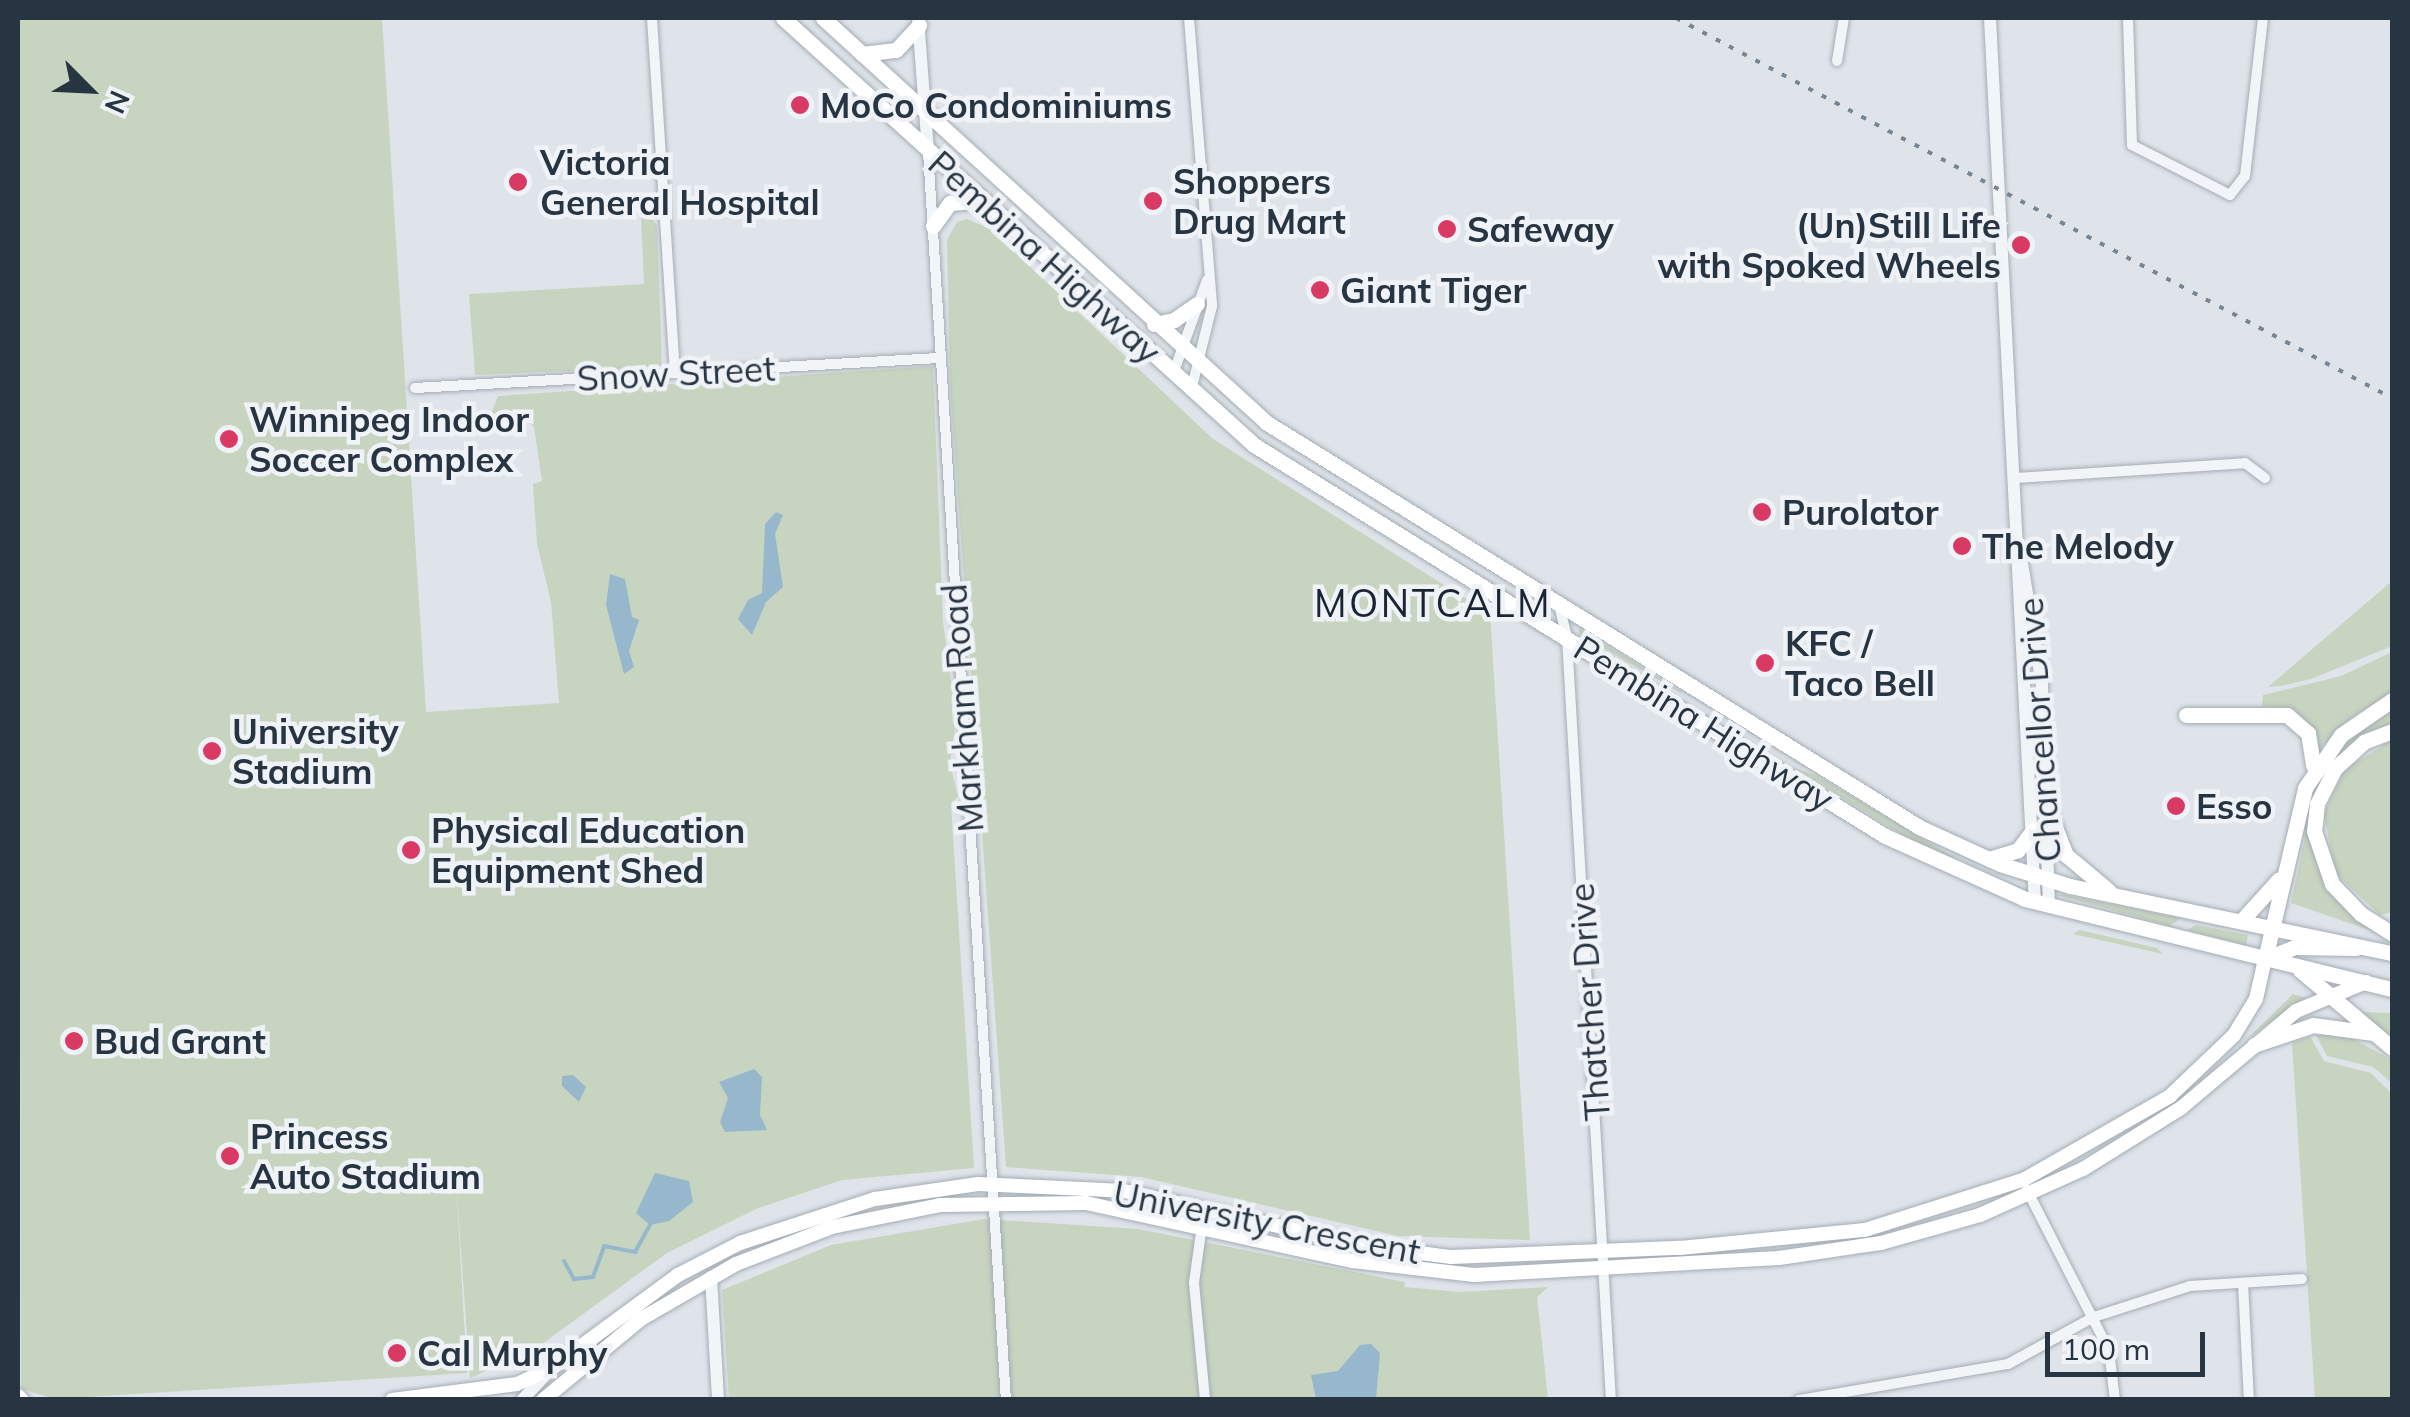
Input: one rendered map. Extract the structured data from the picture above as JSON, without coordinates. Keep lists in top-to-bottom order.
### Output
{
  "streets": {
    "main road": ["Pembina Highway", "University Crescent"],
    "street": [
      "Snow Street",
      "Markham Road",
      "Chancellor Drive",
      "Thatcher Drive"
    ]
  },
  "crossings": [
    ["Pembina Highway", "Markham Road"],
    ["Pembina Highway", "Chancellor Drive"],
    ["Pembina Highway", "Thatcher Drive"],
    ["Pembina Highway", "University Crescent"],
    ["Snow Street", "Markham Road"],
    ["Markham Road", "University Crescent"],
    ["Thatcher Drive", "University Crescent"]
  ],
  "districts": ["MONTCALM"],
  "places": [
    "MoCo Condominiums",
    "Victoria General Hospital",
    "Shoppers Drug Mart",
    "Safeway",
    "(Un)Still Life with Spoked Wheels",
    "Giant Tiger",
    "Winnipeg Indoor Soccer Complex",
    "Purolator",
    "The Melody",
    "KFC / Taco Bell",
    "University Stadium",
    "Esso",
    "Physical Education Equipment Shed",
    "Bud Grant",
    "Princess Auto Stadium",
    "Cal Murphy"
  ],
  "scale_bar": "100 m",
  "north": "bottom right"
}
